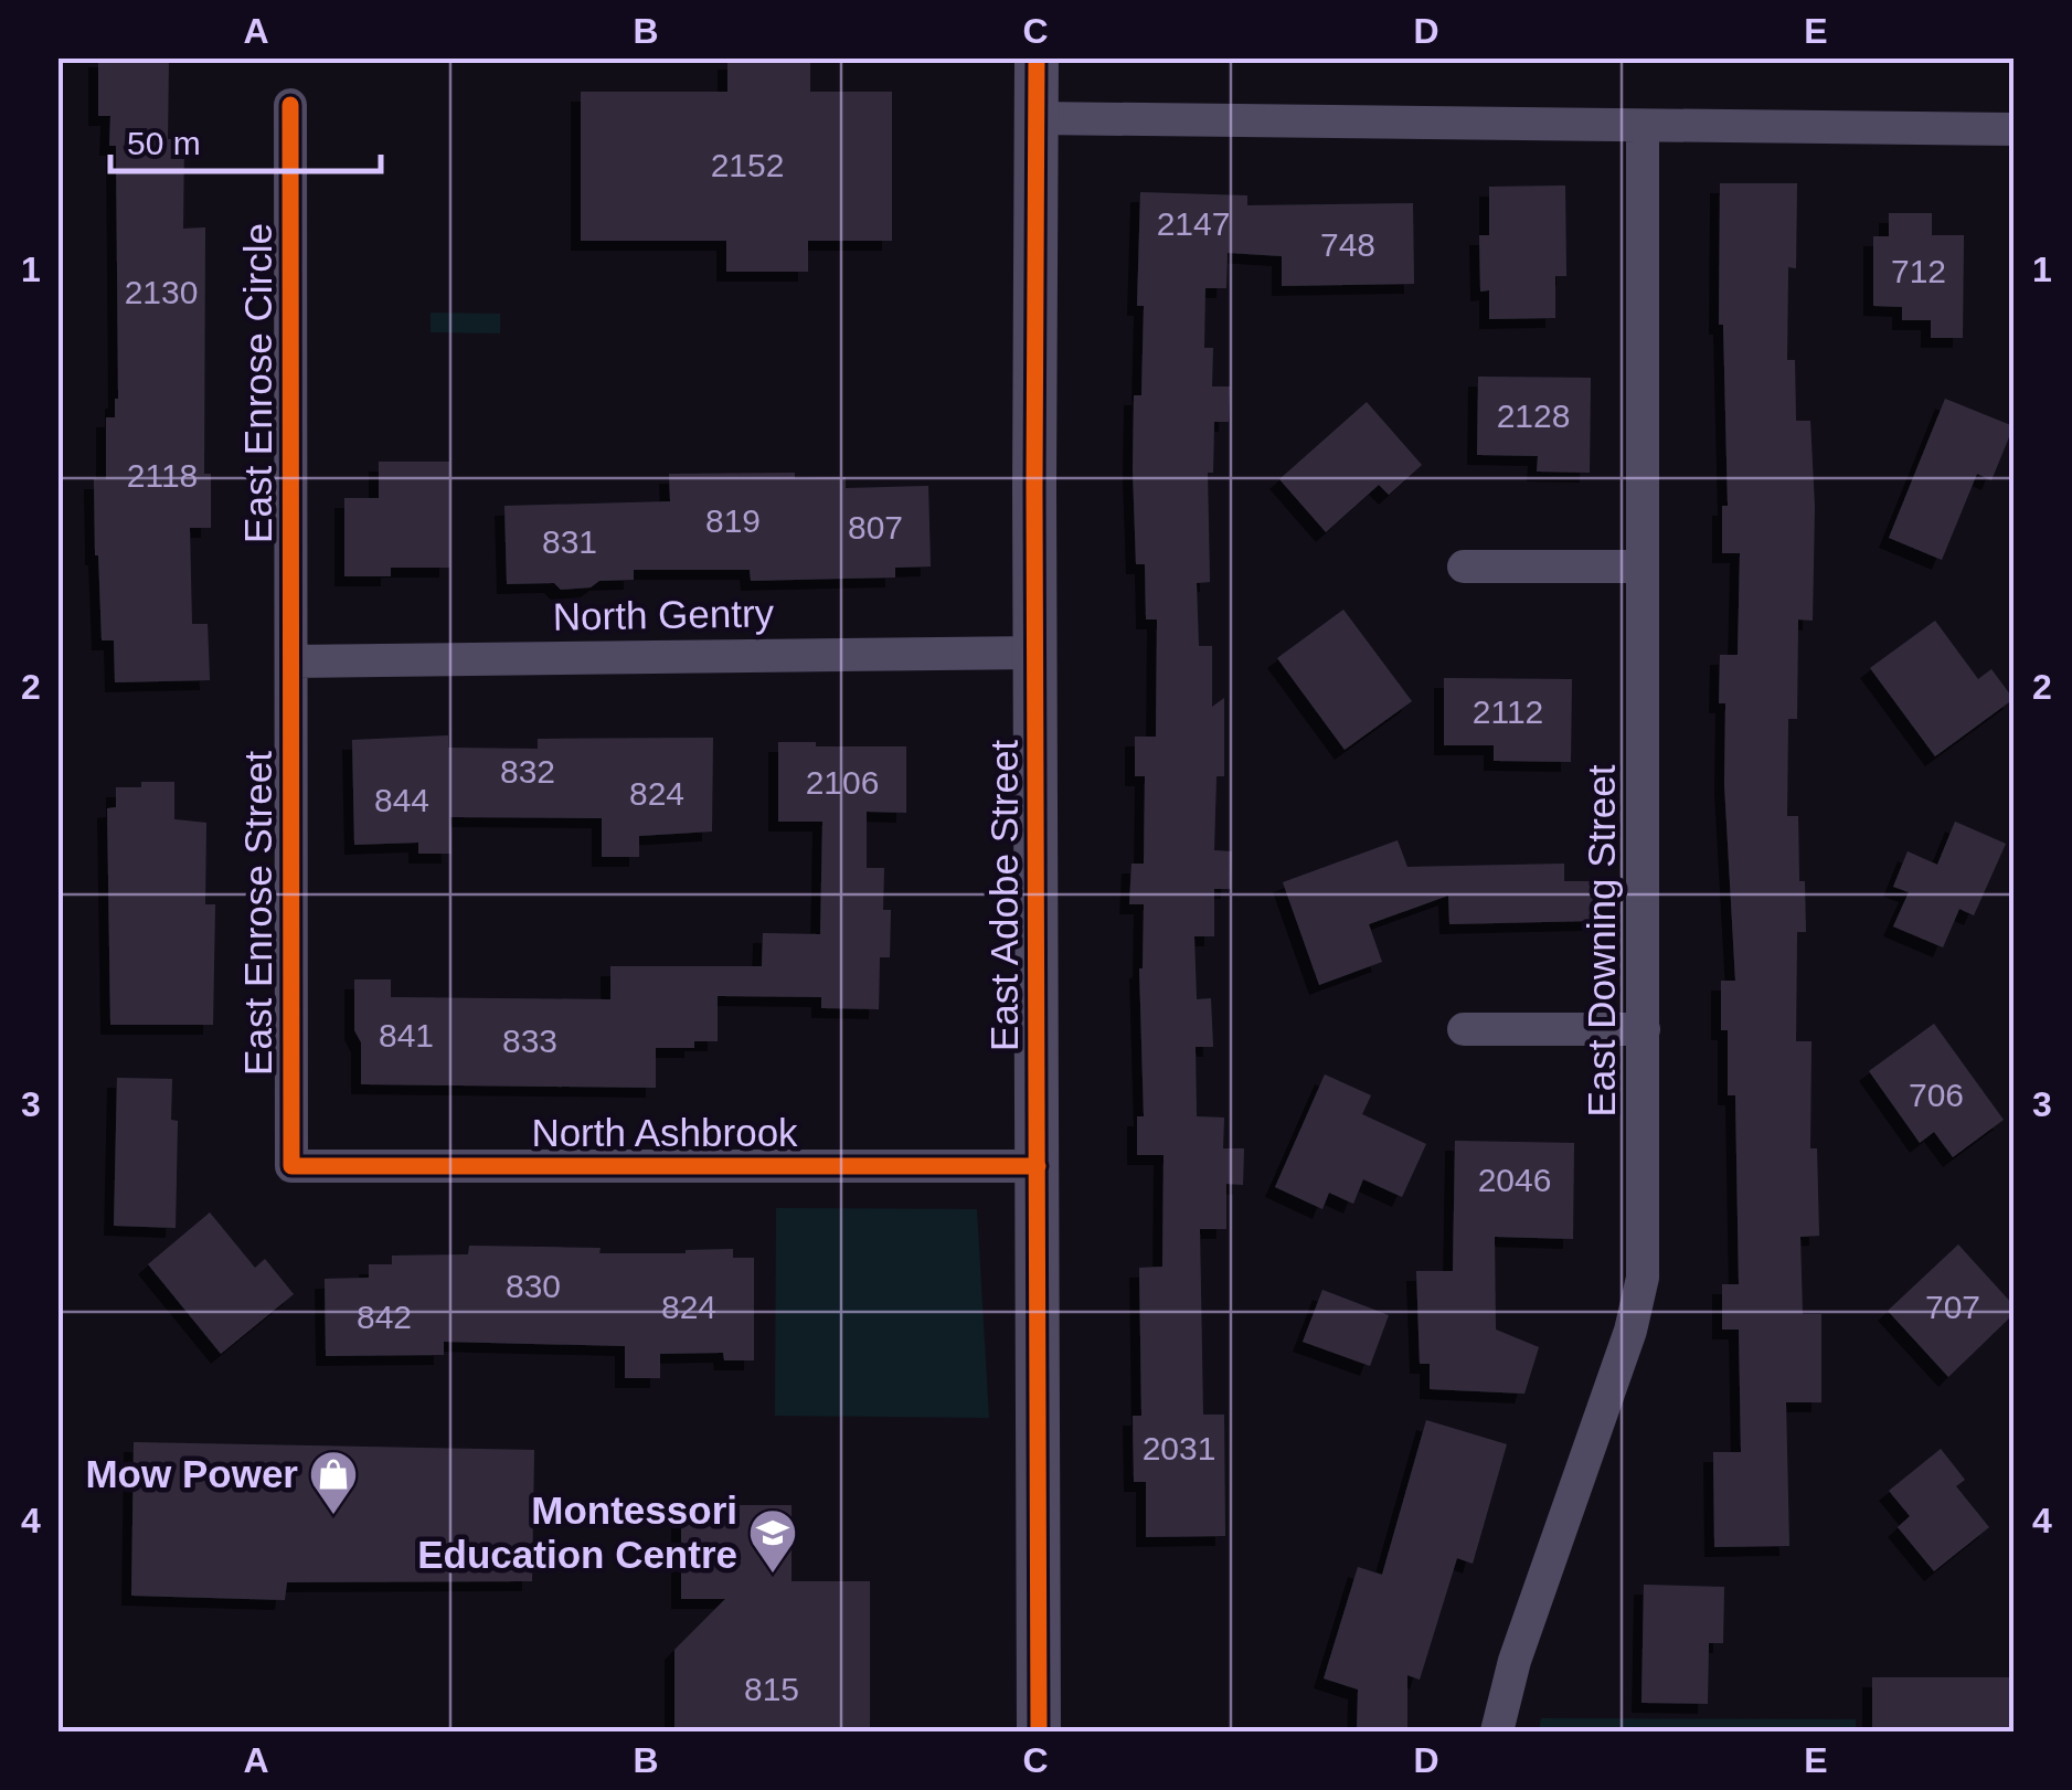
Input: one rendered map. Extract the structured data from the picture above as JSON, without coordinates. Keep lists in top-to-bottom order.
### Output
{
  "streets": {
    "street": [
      "East Enrose Circle",
      "North Gentry",
      "East Adobe Street",
      "East Enrose Street",
      "East Downing Street",
      "North Ashbrook"
    ]
  },
  "crossings": [
    ["East Enrose Circle", "North Gentry"],
    ["East Enrose Circle", "East Enrose Street"],
    ["North Gentry", "East Adobe Street"],
    ["North Gentry", "East Enrose Street"],
    ["East Adobe Street", "North Ashbrook"],
    ["East Enrose Street", "North Ashbrook"]
  ],
  "places": {
    "shop": ["Mow Power"],
    "school or university": ["Montessori Education Centre"]
  },
  "house_numbers": [
    "2152",
    "2147",
    "748",
    "712",
    "2130",
    "2128",
    "2118",
    "819",
    "807",
    "831",
    "2112",
    "832",
    "2106",
    "824",
    "844",
    "841",
    "833",
    "706",
    "2046",
    "830",
    "824",
    "707",
    "842",
    "2031",
    "815"
  ],
  "scale_bar": "50 m",
  "grid": {
    "columns": [
      "A",
      "B",
      "C",
      "D",
      "E"
    ],
    "rows": [
      "1",
      "2",
      "3",
      "4"
    ]
  }
}
